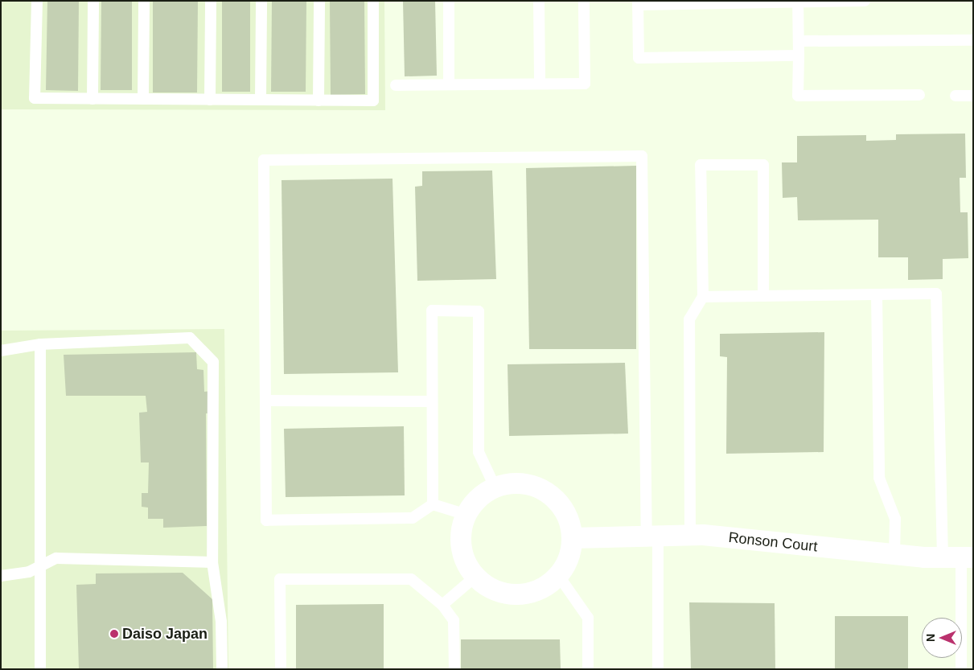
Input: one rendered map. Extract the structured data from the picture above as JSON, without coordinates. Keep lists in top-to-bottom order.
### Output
{
  "streets": {
    "street": ["Ronson Court"]
  },
  "places": ["Daiso Japan"],
  "north": "left"
}
